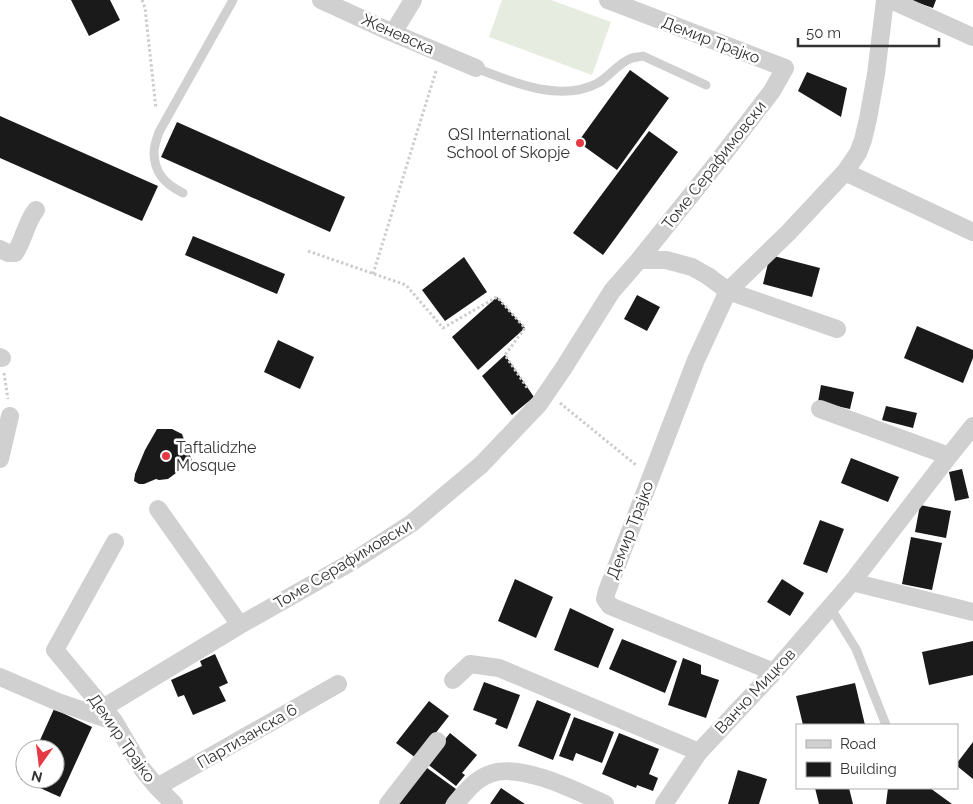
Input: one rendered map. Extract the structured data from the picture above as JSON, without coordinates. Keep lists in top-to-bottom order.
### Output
{
  "streets": {
    "street": [
      "Женевска",
      "Демир Трајко",
      "Томе Серафимовски",
      "Ванчо Мицков",
      "Партизанска 6"
    ]
  },
  "crossings": [
    ["Демир Трајко", "Томе Серафимовски"],
    ["Демир Трајко", "Ванчо Мицков"],
    ["Демир Трајко", "Партизанска 6"]
  ],
  "places": ["QSI International School of Skopje", "Taftalidzhe Mosque"],
  "legend": ["Road", "Building"],
  "scale_bar": "50 m",
  "north": "bottom"
}
